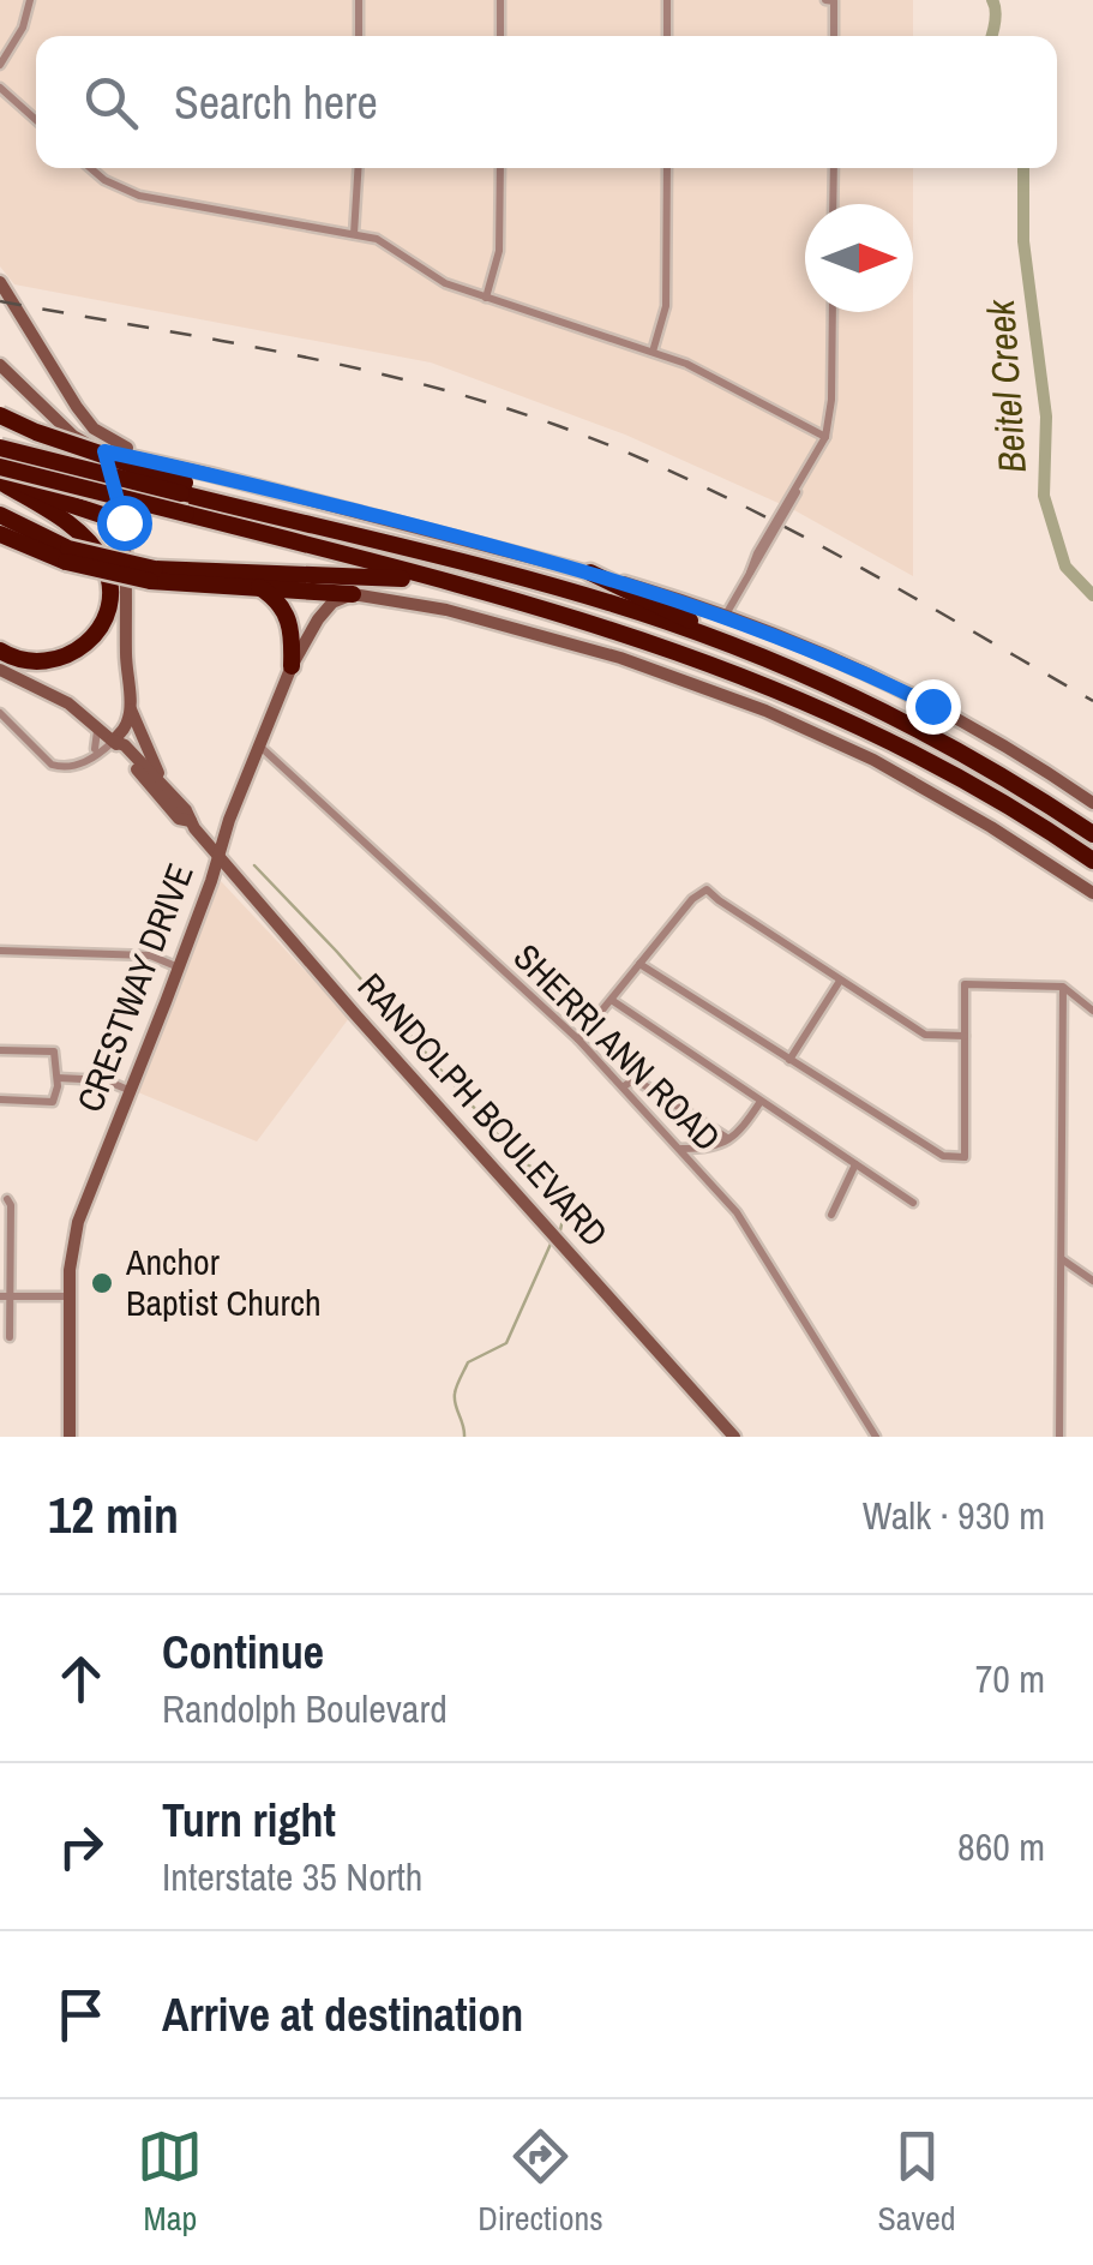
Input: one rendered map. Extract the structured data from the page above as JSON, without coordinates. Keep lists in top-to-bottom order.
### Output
{
  "streets": {
    "main road": ["CRESTWAY DRIVE", "RANDOLPH BOULEVARD"],
    "street": ["SHERRI ANN ROAD"]
  },
  "crossings": [
    ["CRESTWAY DRIVE", "SHERRI ANN ROAD"],
    ["CRESTWAY DRIVE", "RANDOLPH BOULEVARD"]
  ],
  "water": ["Beitel Creek"],
  "places": ["Anchor Baptist Church"],
  "north": "right",
  "page": {
    "search": "Search here",
    "heading": ["12 min", "Walk · 930 m"],
    "list": [
      ["Continue", "Randolph Boulevard", "70 m"],
      ["Turn right", "Interstate 35 North", "860 m"],
      "Arrive at destination"
    ],
    "nav": ["Map", "Directions", "Saved"]
  }
}
